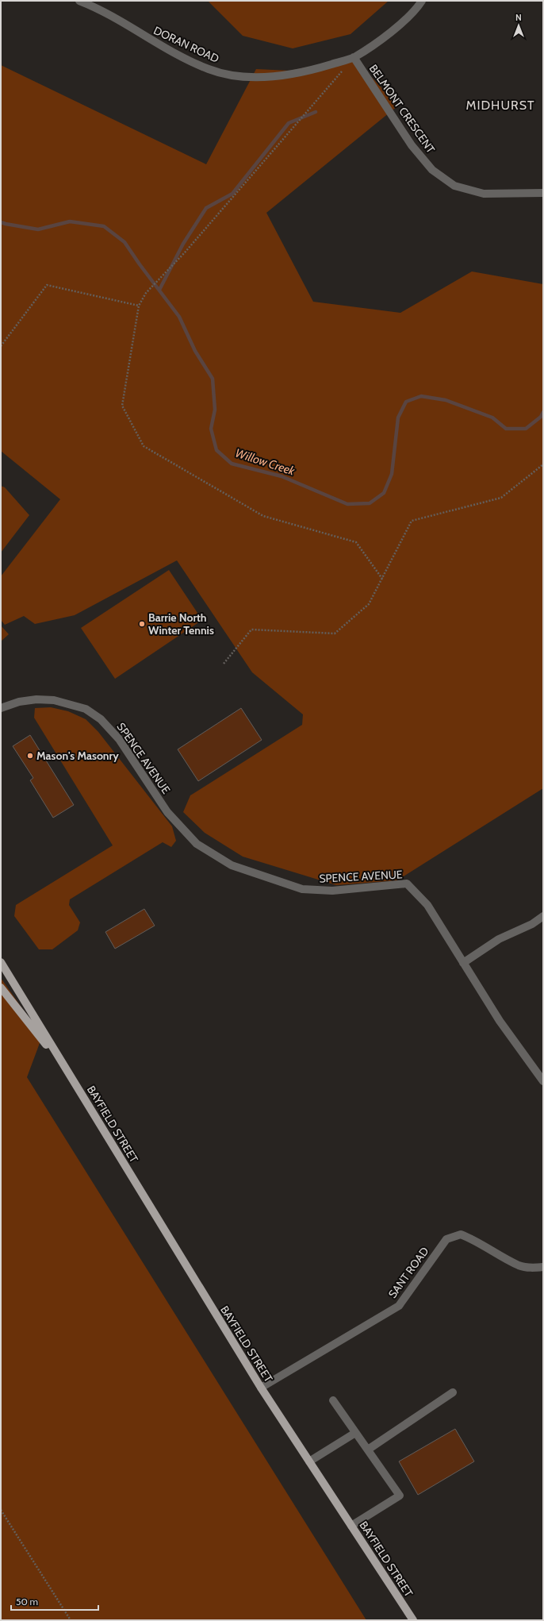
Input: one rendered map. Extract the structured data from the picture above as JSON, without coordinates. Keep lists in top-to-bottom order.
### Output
{
  "streets": {
    "main road": ["BAYFIELD STREET"],
    "street": [
      "DORAN ROAD",
      "BELMONT CRESCENT",
      "SPENCE AVENUE",
      "SANT ROAD"
    ]
  },
  "crossings": [
    ["DORAN ROAD", "BELMONT CRESCENT"],
    ["BAYFIELD STREET", "SANT ROAD"]
  ],
  "districts": ["MIDHURST"],
  "water": ["Willow Creek"],
  "places": ["Barrie North Winter Tennis", "Mason's Masonry"],
  "scale_bar": "50 m",
  "north": "top"
}
